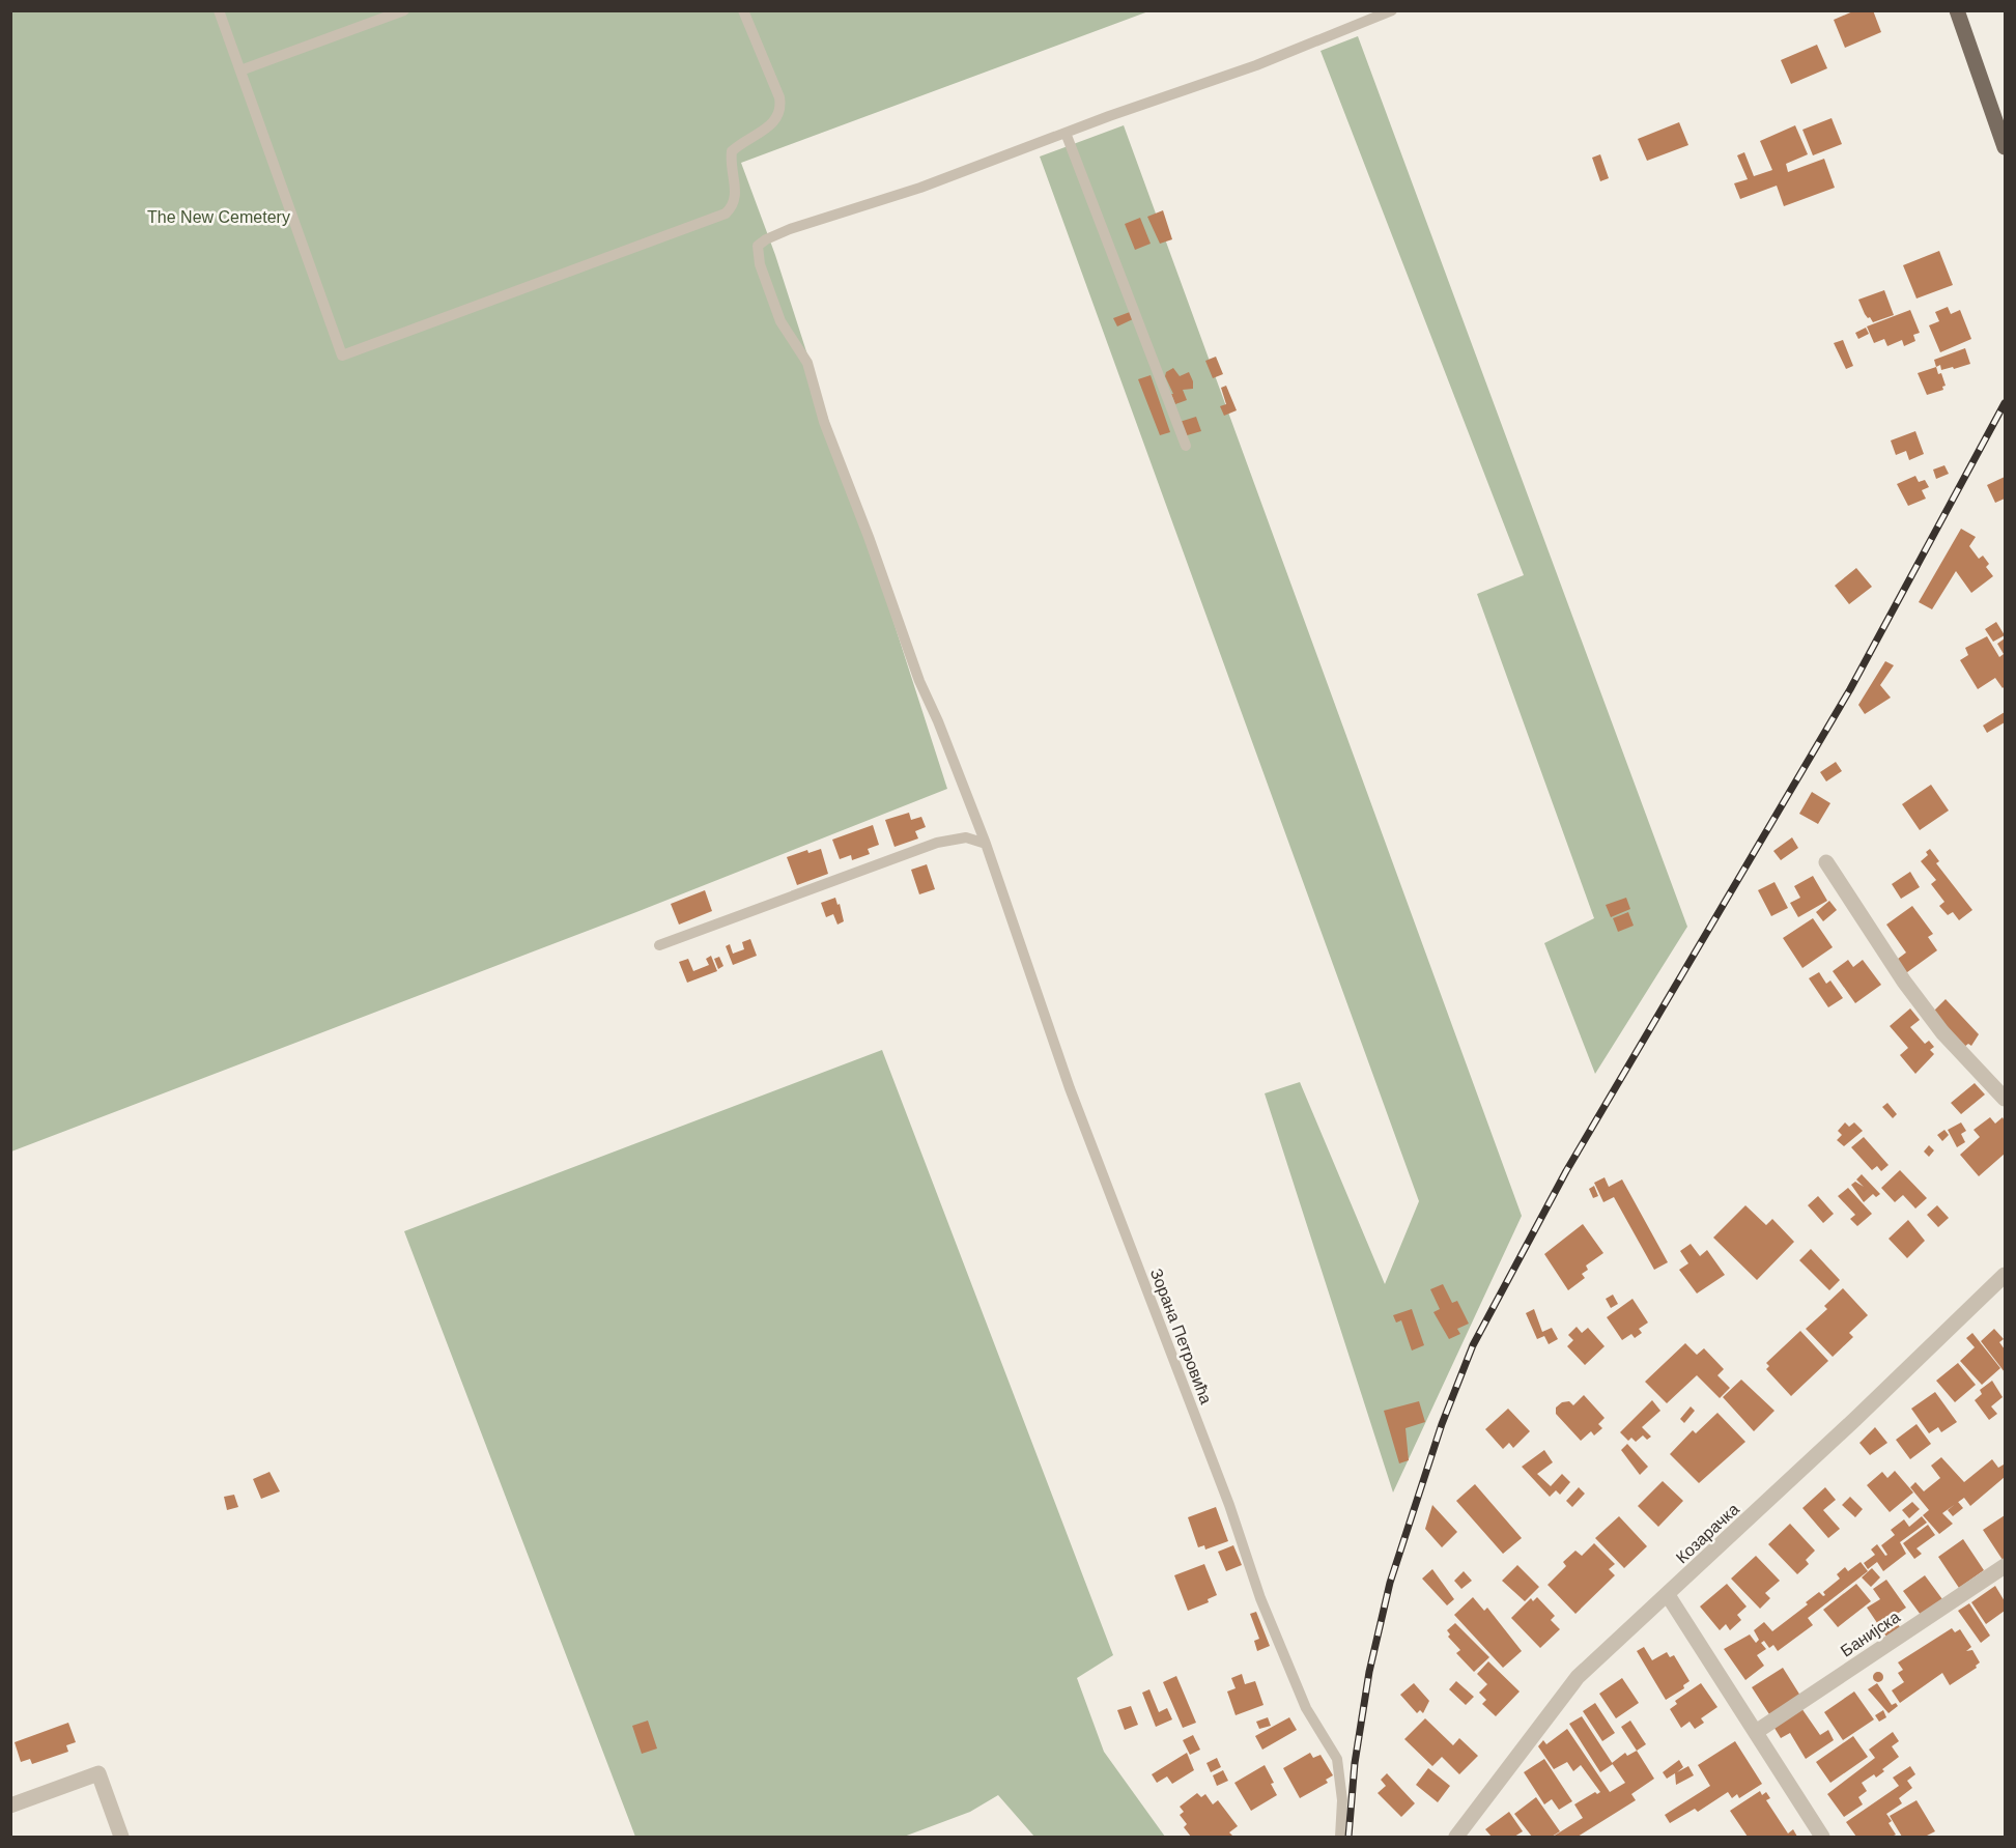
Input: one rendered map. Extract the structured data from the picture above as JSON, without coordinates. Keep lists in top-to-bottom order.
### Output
{
  "streets": {
    "street": ["Козарачка", "Банијска"],
    "lane": ["Зорана Петровића"]
  },
  "parks": ["The New Cemetery"]
}
